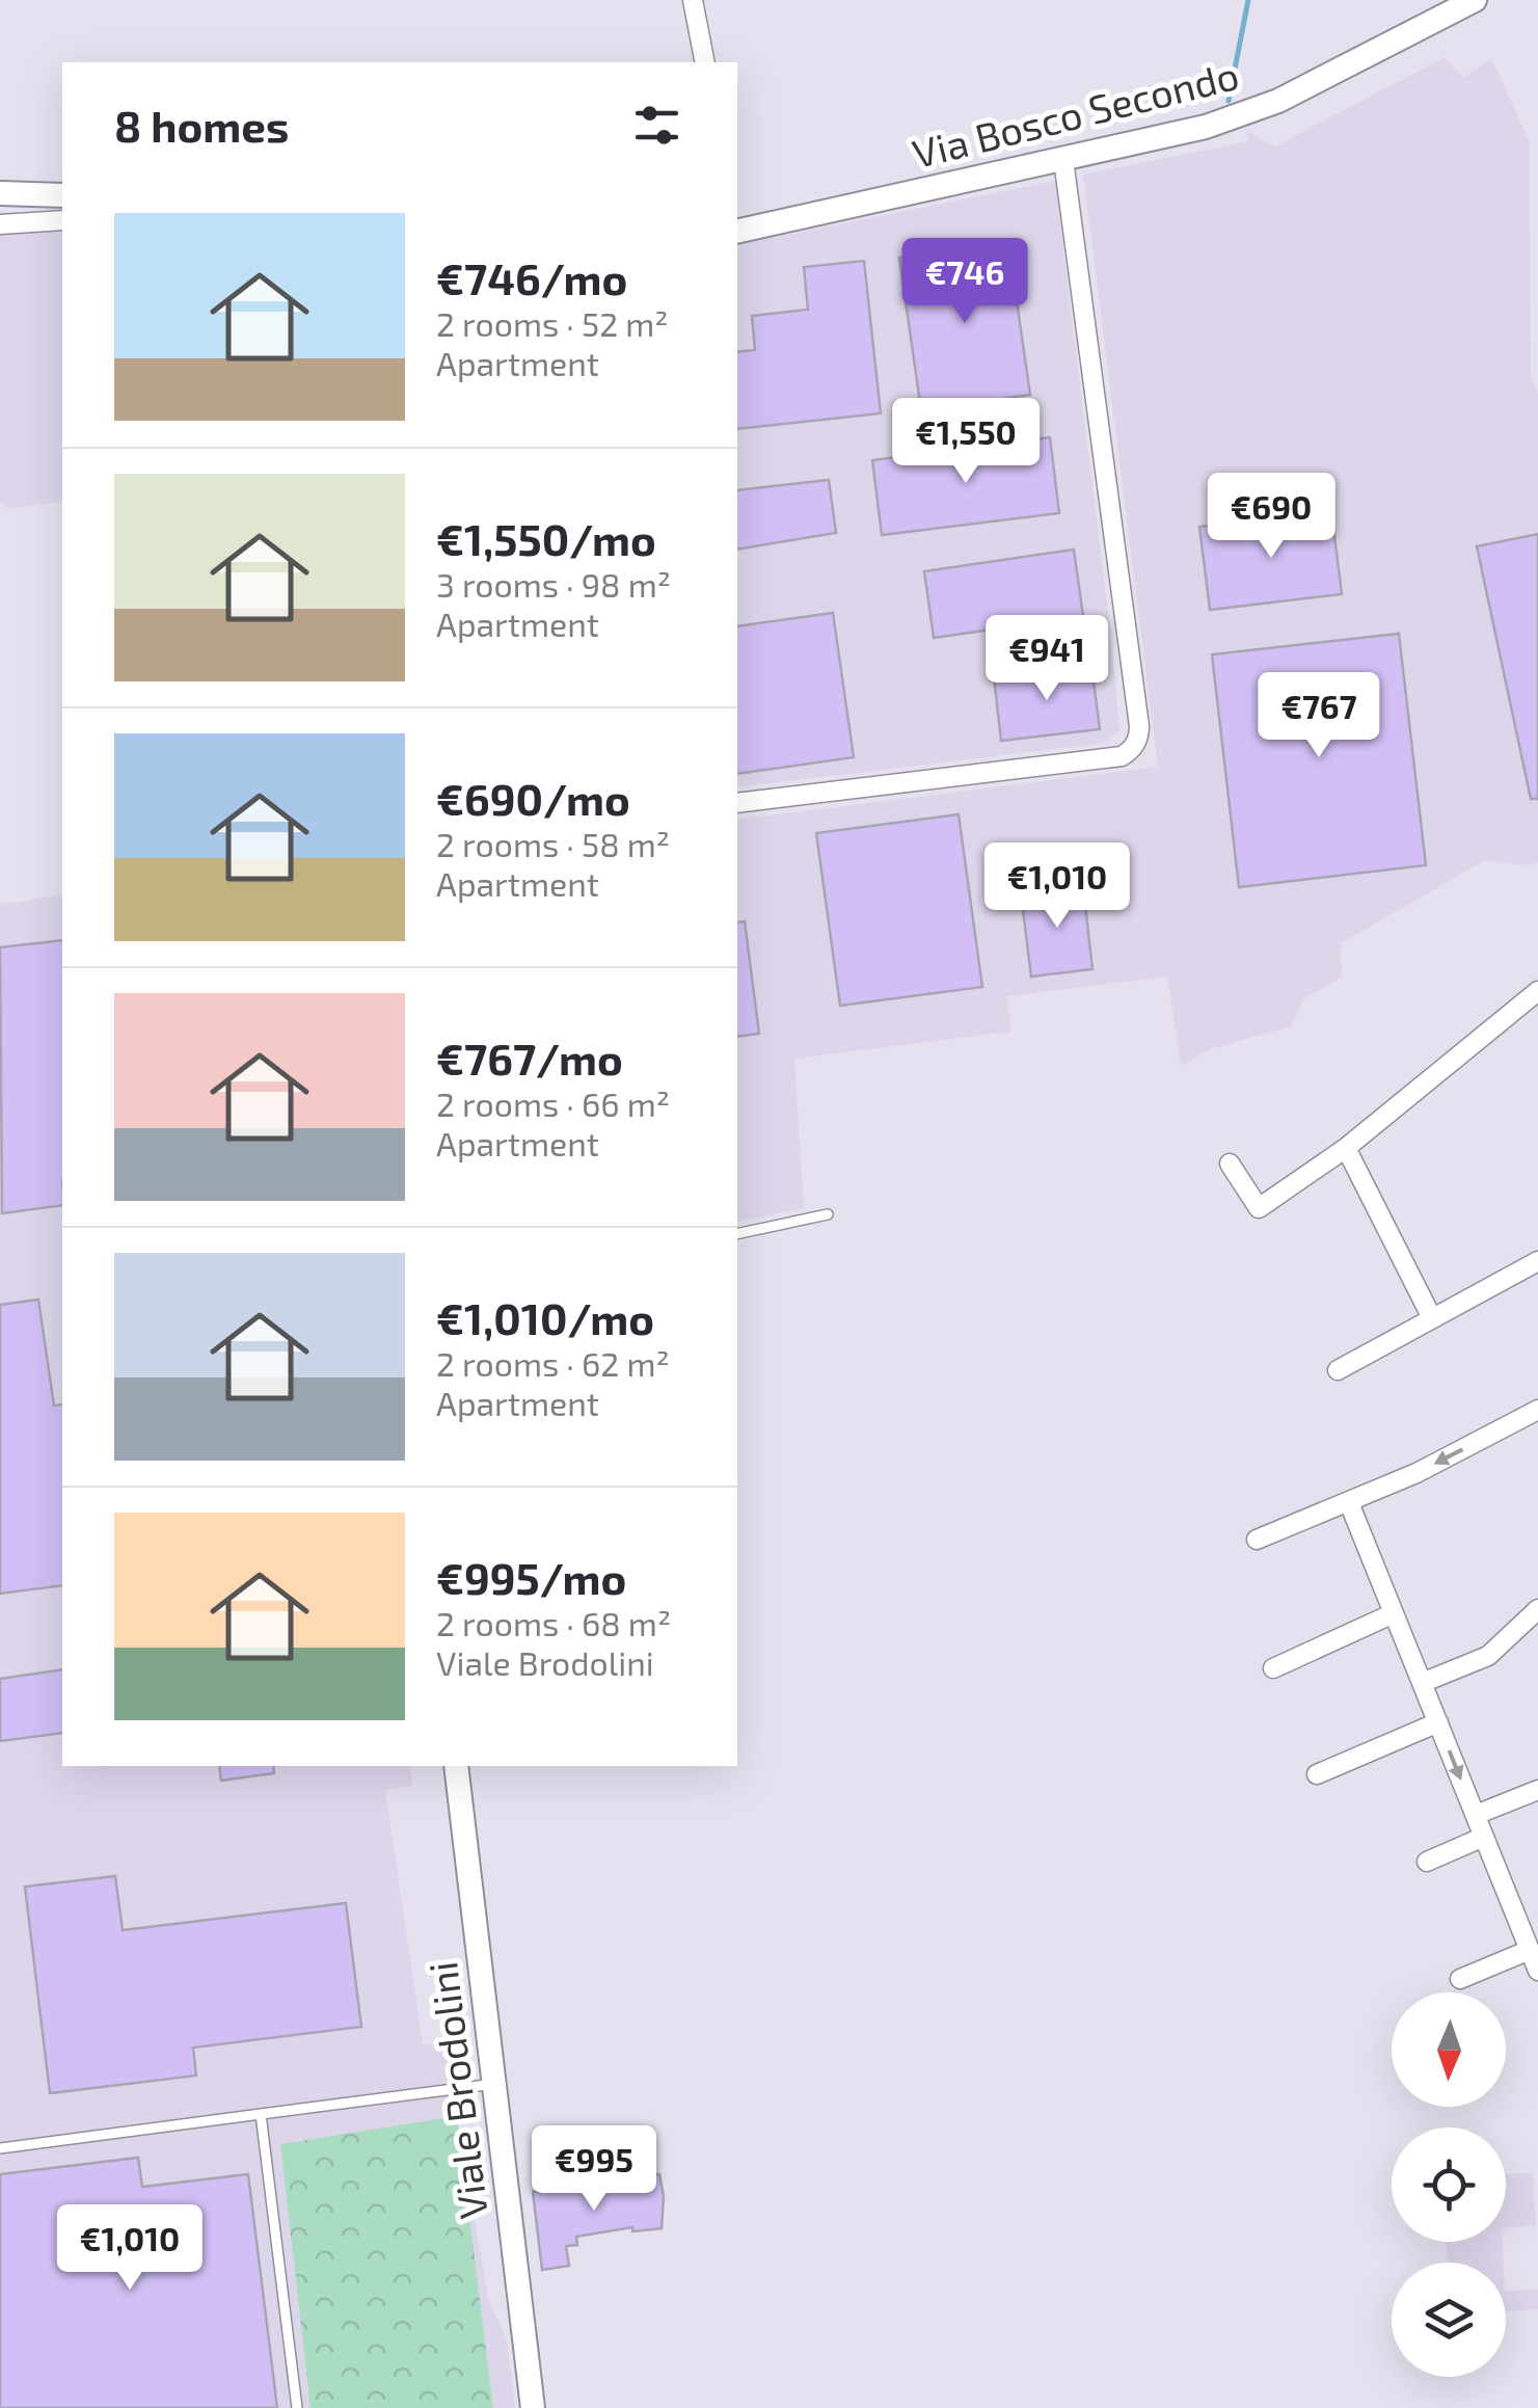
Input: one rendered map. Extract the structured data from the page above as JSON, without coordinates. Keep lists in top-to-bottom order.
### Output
{
  "streets": {
    "street": ["Via Bosco Secondo", "Viale Brodolini"]
  },
  "north": "bottom",
  "page": {
    "heading": "8 homes",
    "list": [
      {
        "name": "€746/mo",
        "note": "2 rooms · 52 m² · Apartment"
      },
      {
        "name": "€1,550/mo",
        "note": "3 rooms · 98 m² · Apartment"
      },
      {
        "name": "€690/mo",
        "note": "2 rooms · 58 m² · Apartment"
      },
      {
        "name": "€767/mo",
        "note": "2 rooms · 66 m² · Apartment"
      },
      {
        "name": "€1,010/mo",
        "note": "2 rooms · 62 m² · Apartment"
      },
      {
        "name": "€995/mo",
        "note": "2 rooms · 68 m² · Viale Brodolini"
      }
    ],
    "price": [
      "€746",
      "€1,550",
      "€690",
      "€941",
      "€767",
      "€1,010",
      "€995",
      "€1,010"
    ]
  }
}
